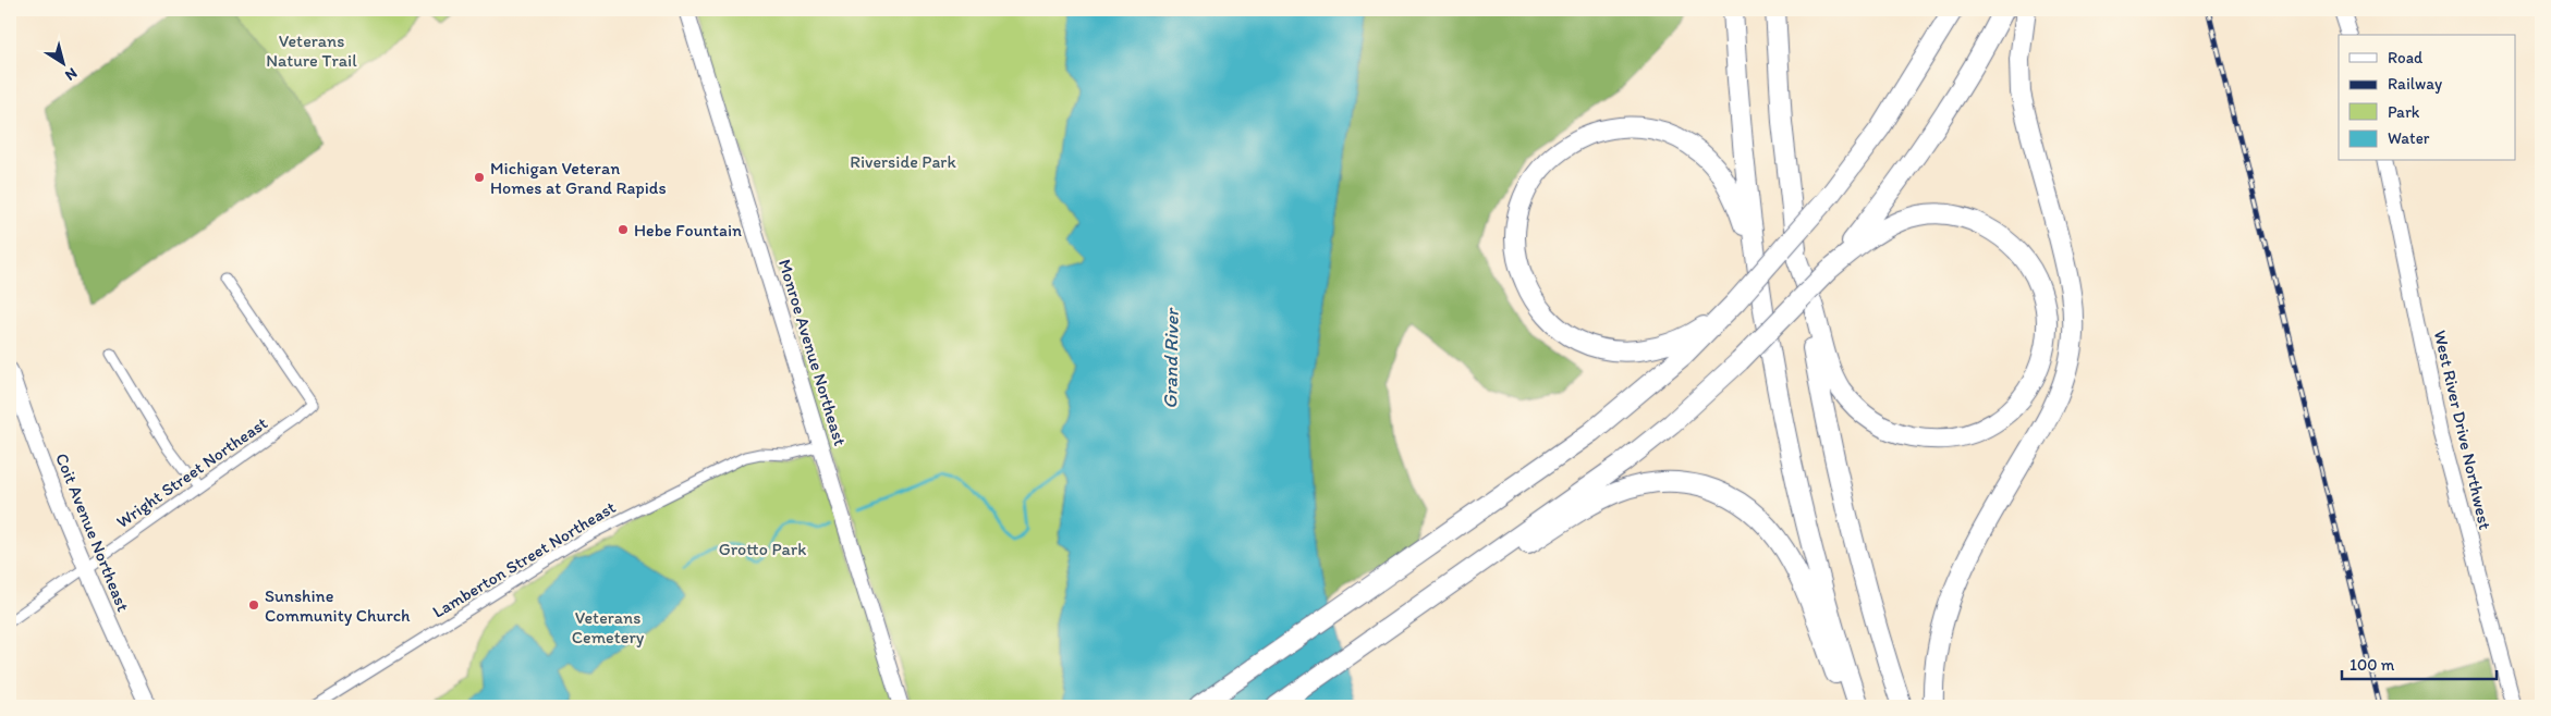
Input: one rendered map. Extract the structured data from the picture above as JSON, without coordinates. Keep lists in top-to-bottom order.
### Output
{
  "streets": {
    "main road": ["Monroe Avenue Northeast", "West River Drive Northwest", "Coit Avenue Northeast"],
    "street": ["Wright Street Northeast", "Lamberton Street Northeast"]
  },
  "crossings": [
    ["Monroe Avenue Northeast", "Lamberton Street Northeast"],
    ["Wright Street Northeast", "Coit Avenue Northeast"]
  ],
  "water": ["Grand River"],
  "parks": [
    "Veterans Nature Trail",
    "Riverside Park",
    "Grotto Park",
    "Veterans Cemetery"
  ],
  "places": ["Michigan Veteran Homes at Grand Rapids", "Hebe Fountain", "Sunshine Community Church"],
  "legend": [
    "Road",
    "Railway",
    "Park",
    "Water"
  ],
  "scale_bar": "100 m",
  "north": "bottom right"
}
